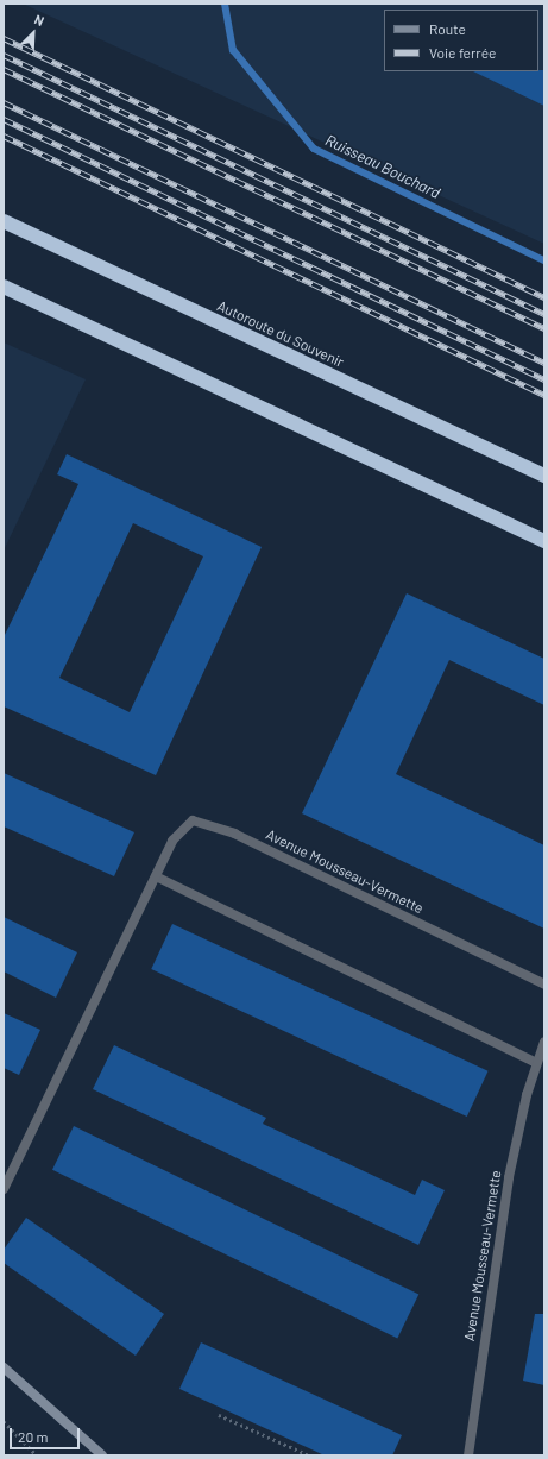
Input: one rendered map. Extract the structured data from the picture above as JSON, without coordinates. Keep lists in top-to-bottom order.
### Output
{
  "streets": {
    "highway": ["Autoroute du Souvenir"],
    "street": ["Avenue Mousseau-Vermette"]
  },
  "water": ["Ruisseau Bouchard"],
  "legend": ["Route", "Voie ferrée"],
  "scale_bar": "20 m",
  "north": "top right"
}
